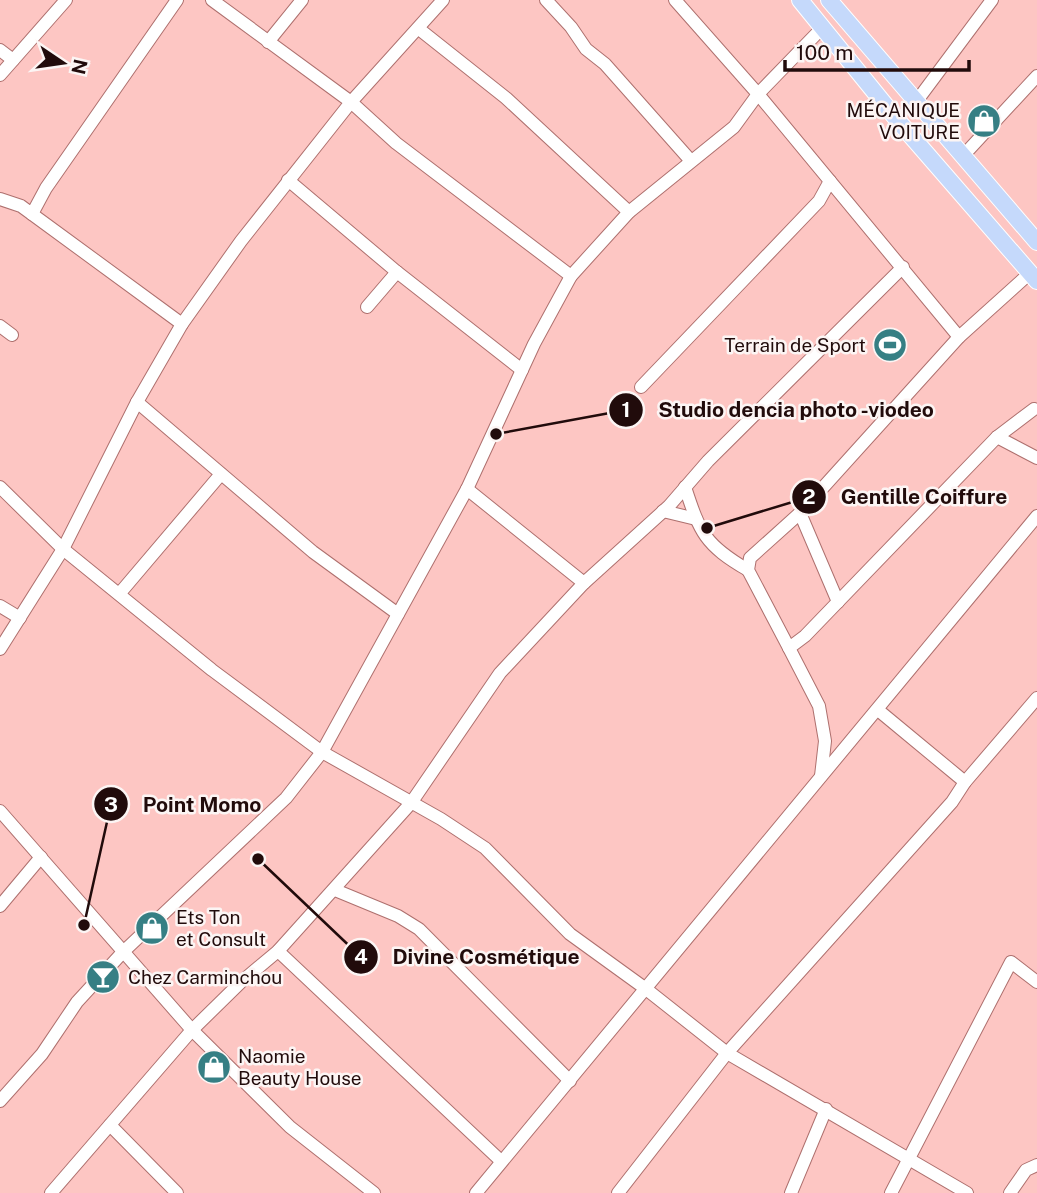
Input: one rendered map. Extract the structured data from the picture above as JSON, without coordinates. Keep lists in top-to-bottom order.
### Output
{
  "places": {
    "shop": ["MÉCANIQUE VOITURE", "Ets Ton et Consult", "Naomie Beauty House"],
    "sports": ["Terrain de Sport"],
    "other": [
      "Studio dencia photo -viodeo",
      "Gentille Coiffure",
      "Divine Cosmétique",
      "Point Momo"
    ],
    "bar": ["Chez Carminchou"]
  },
  "scale_bar": "100 m",
  "north": "right"
}
